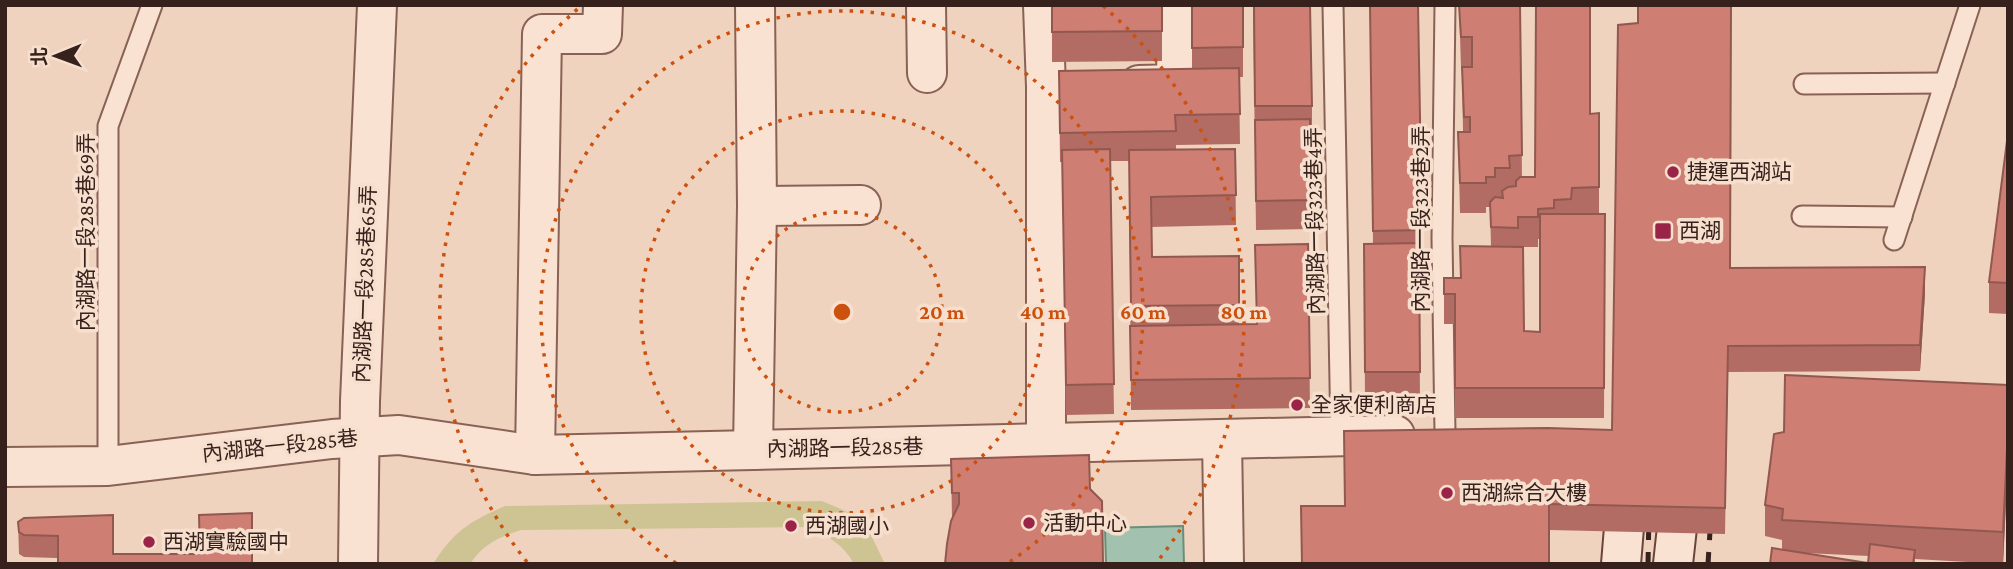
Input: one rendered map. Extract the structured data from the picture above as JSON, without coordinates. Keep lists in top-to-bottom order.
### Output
{
  "streets": {
    "street": ["內湖路一段285巷65弄", "內湖路一段285巷"],
    "lane": ["內湖路一段323巷2弄", "內湖路一段323巷4弄", "內湖路一段285巷69弄"]
  },
  "crossings": [
    ["內湖路一段323巷2弄", "內湖路一段285巷"],
    ["內湖路一段323巷4弄", "內湖路一段285巷"],
    ["內湖路一段285巷69弄", "內湖路一段285巷"],
    ["內湖路一段285巷65弄", "內湖路一段285巷"]
  ],
  "places": {
    "other": [
      "捷運西湖站",
      "全家便利商店",
      "西湖綜合大樓",
      "活動中心",
      "西湖國小",
      "西湖實驗國中"
    ],
    "transit": ["西湖"]
  },
  "north": "left",
  "rings": [
    "20 m",
    "40 m",
    "60 m",
    "80 m"
  ]
}
